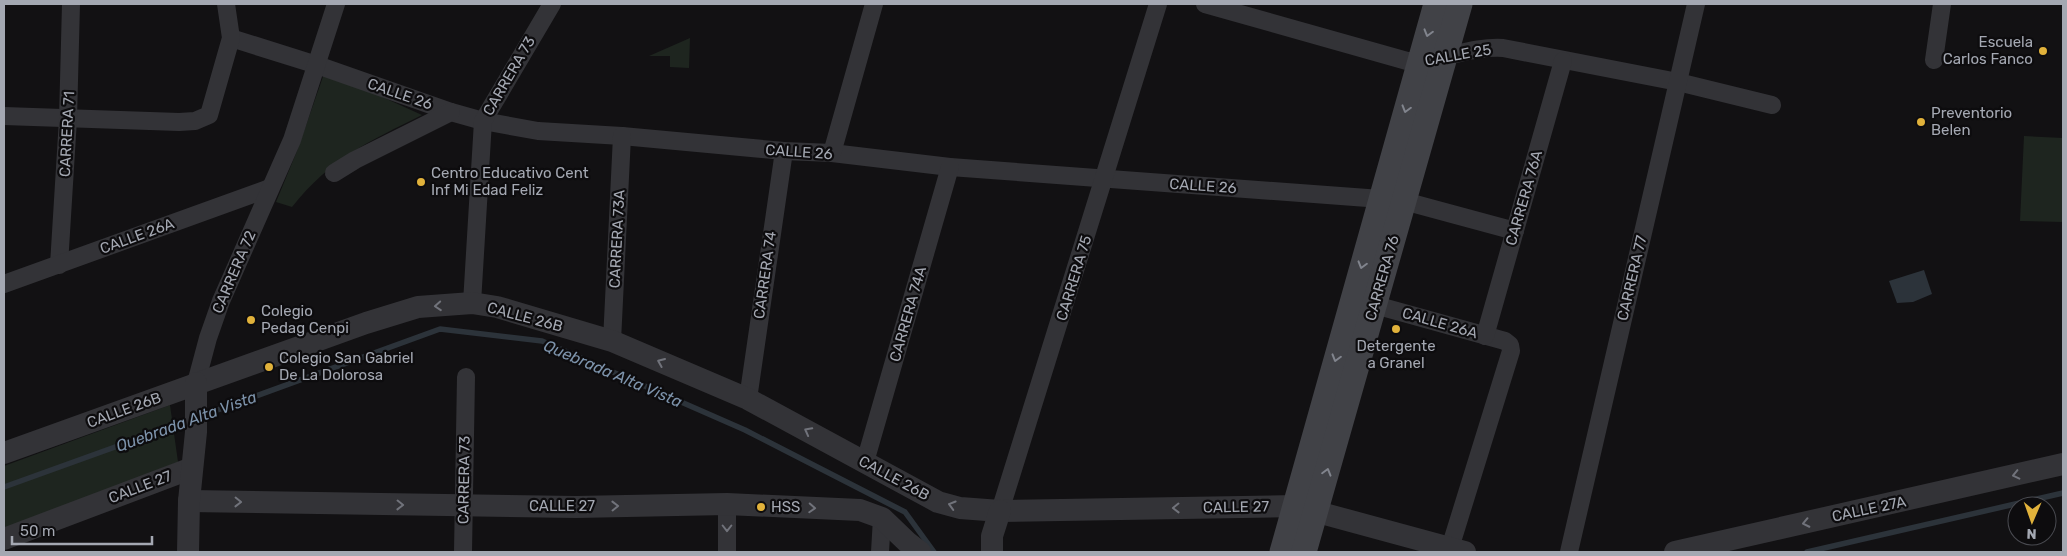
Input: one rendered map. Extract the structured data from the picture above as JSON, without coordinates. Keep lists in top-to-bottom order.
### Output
{
  "streets": {
    "main road": ["CARRERA 76"],
    "street": [
      "CALLE 25",
      "CARRERA 73",
      "CALLE 26",
      "CARRERA 71",
      "CARRERA 76A",
      "CALLE 26A",
      "CARRERA 73A",
      "CARRERA 72",
      "CARRERA 74",
      "CARRERA 75",
      "CARRERA 77",
      "CARRERA 74A",
      "CALLE 26B",
      "CALLE 27",
      "CALLE 27A"
    ]
  },
  "crossings": [
    ["CALLE 25", "CARRERA 76A"],
    ["CALLE 25", "CARRERA 76"],
    ["CALLE 25", "CARRERA 77"],
    ["CARRERA 73", "CALLE 26"],
    ["CARRERA 73", "CALLE 26B"],
    ["CARRERA 73", "CALLE 27"],
    ["CALLE 26", "CARRERA 76A"],
    ["CALLE 26", "CARRERA 73A"],
    ["CALLE 26", "CARRERA 72"],
    ["CALLE 26", "CARRERA 74"],
    ["CALLE 26", "CARRERA 75"],
    ["CALLE 26", "CARRERA 76"],
    ["CALLE 26", "CARRERA 74A"],
    ["CARRERA 71", "CALLE 26A"],
    ["CARRERA 76A", "CALLE 26A"],
    ["CALLE 26A", "CARRERA 72"],
    ["CALLE 26A", "CARRERA 76"],
    ["CALLE 26A", "CALLE 27"],
    ["CARRERA 73A", "CALLE 26B"],
    ["CARRERA 72", "CALLE 26B"],
    ["CARRERA 72", "CALLE 27"],
    ["CARRERA 74", "CALLE 26B"],
    ["CARRERA 75", "CALLE 26B"],
    ["CARRERA 75", "CALLE 27"],
    ["CARRERA 76", "CALLE 27"],
    ["CARRERA 74A", "CALLE 26B"],
    ["CALLE 26B", "CALLE 27"]
  ],
  "one_way": ["CALLE 26B", "CALLE 27A"],
  "water": ["Quebrada Alta Vista"],
  "places": [
    "Escuela Carlos Fanco",
    "Preventorio Belen",
    "Centro Educativo Cent Inf Mi Edad Feliz",
    "Colegio Pedag Cenpi",
    "Detergente a Granel",
    "Colegio San Gabriel De La Dolorosa",
    "HSS"
  ],
  "scale_bar": "50 m",
  "north": "bottom"
}
